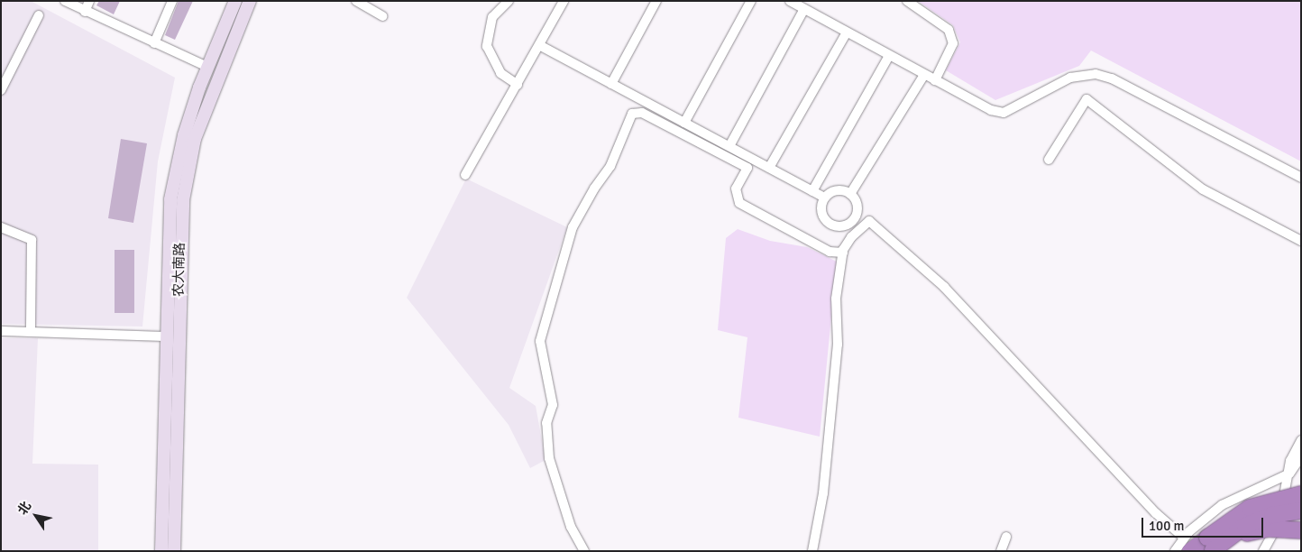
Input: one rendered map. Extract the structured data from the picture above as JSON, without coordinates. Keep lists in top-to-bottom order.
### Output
{
  "streets": {
    "main road": ["农大南路"]
  },
  "scale_bar": "100 m",
  "north": "top left"
}
